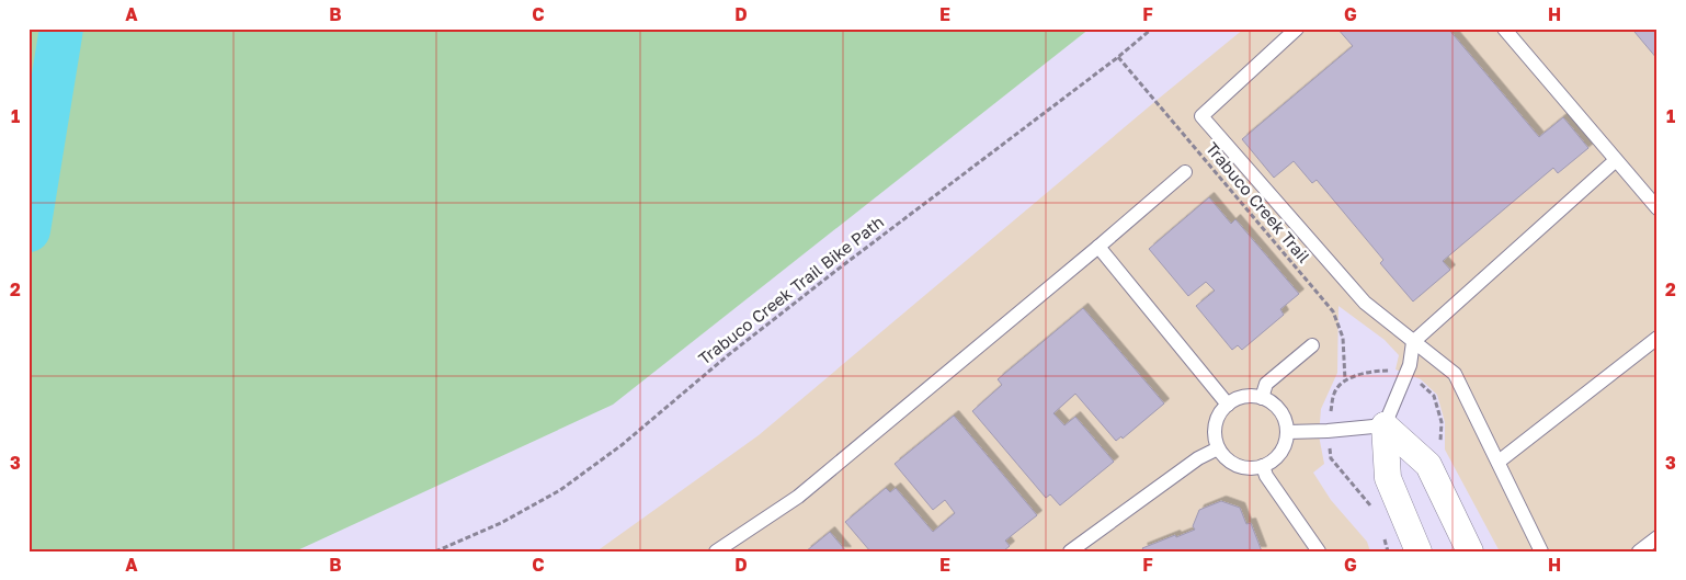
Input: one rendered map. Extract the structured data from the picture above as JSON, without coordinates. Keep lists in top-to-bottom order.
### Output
{
  "streets": {
    "path": ["Trabuco Creek Trail", "Trabuco Creek Trail Bike Path"]
  },
  "crossings": [
    ["Trabuco Creek Trail", "Trabuco Creek Trail Bike Path"]
  ],
  "grid": {
    "columns": [
      "A",
      "B",
      "C",
      "D",
      "E",
      "F",
      "G",
      "H"
    ],
    "rows": ["1", "2", "3"]
  }
}
